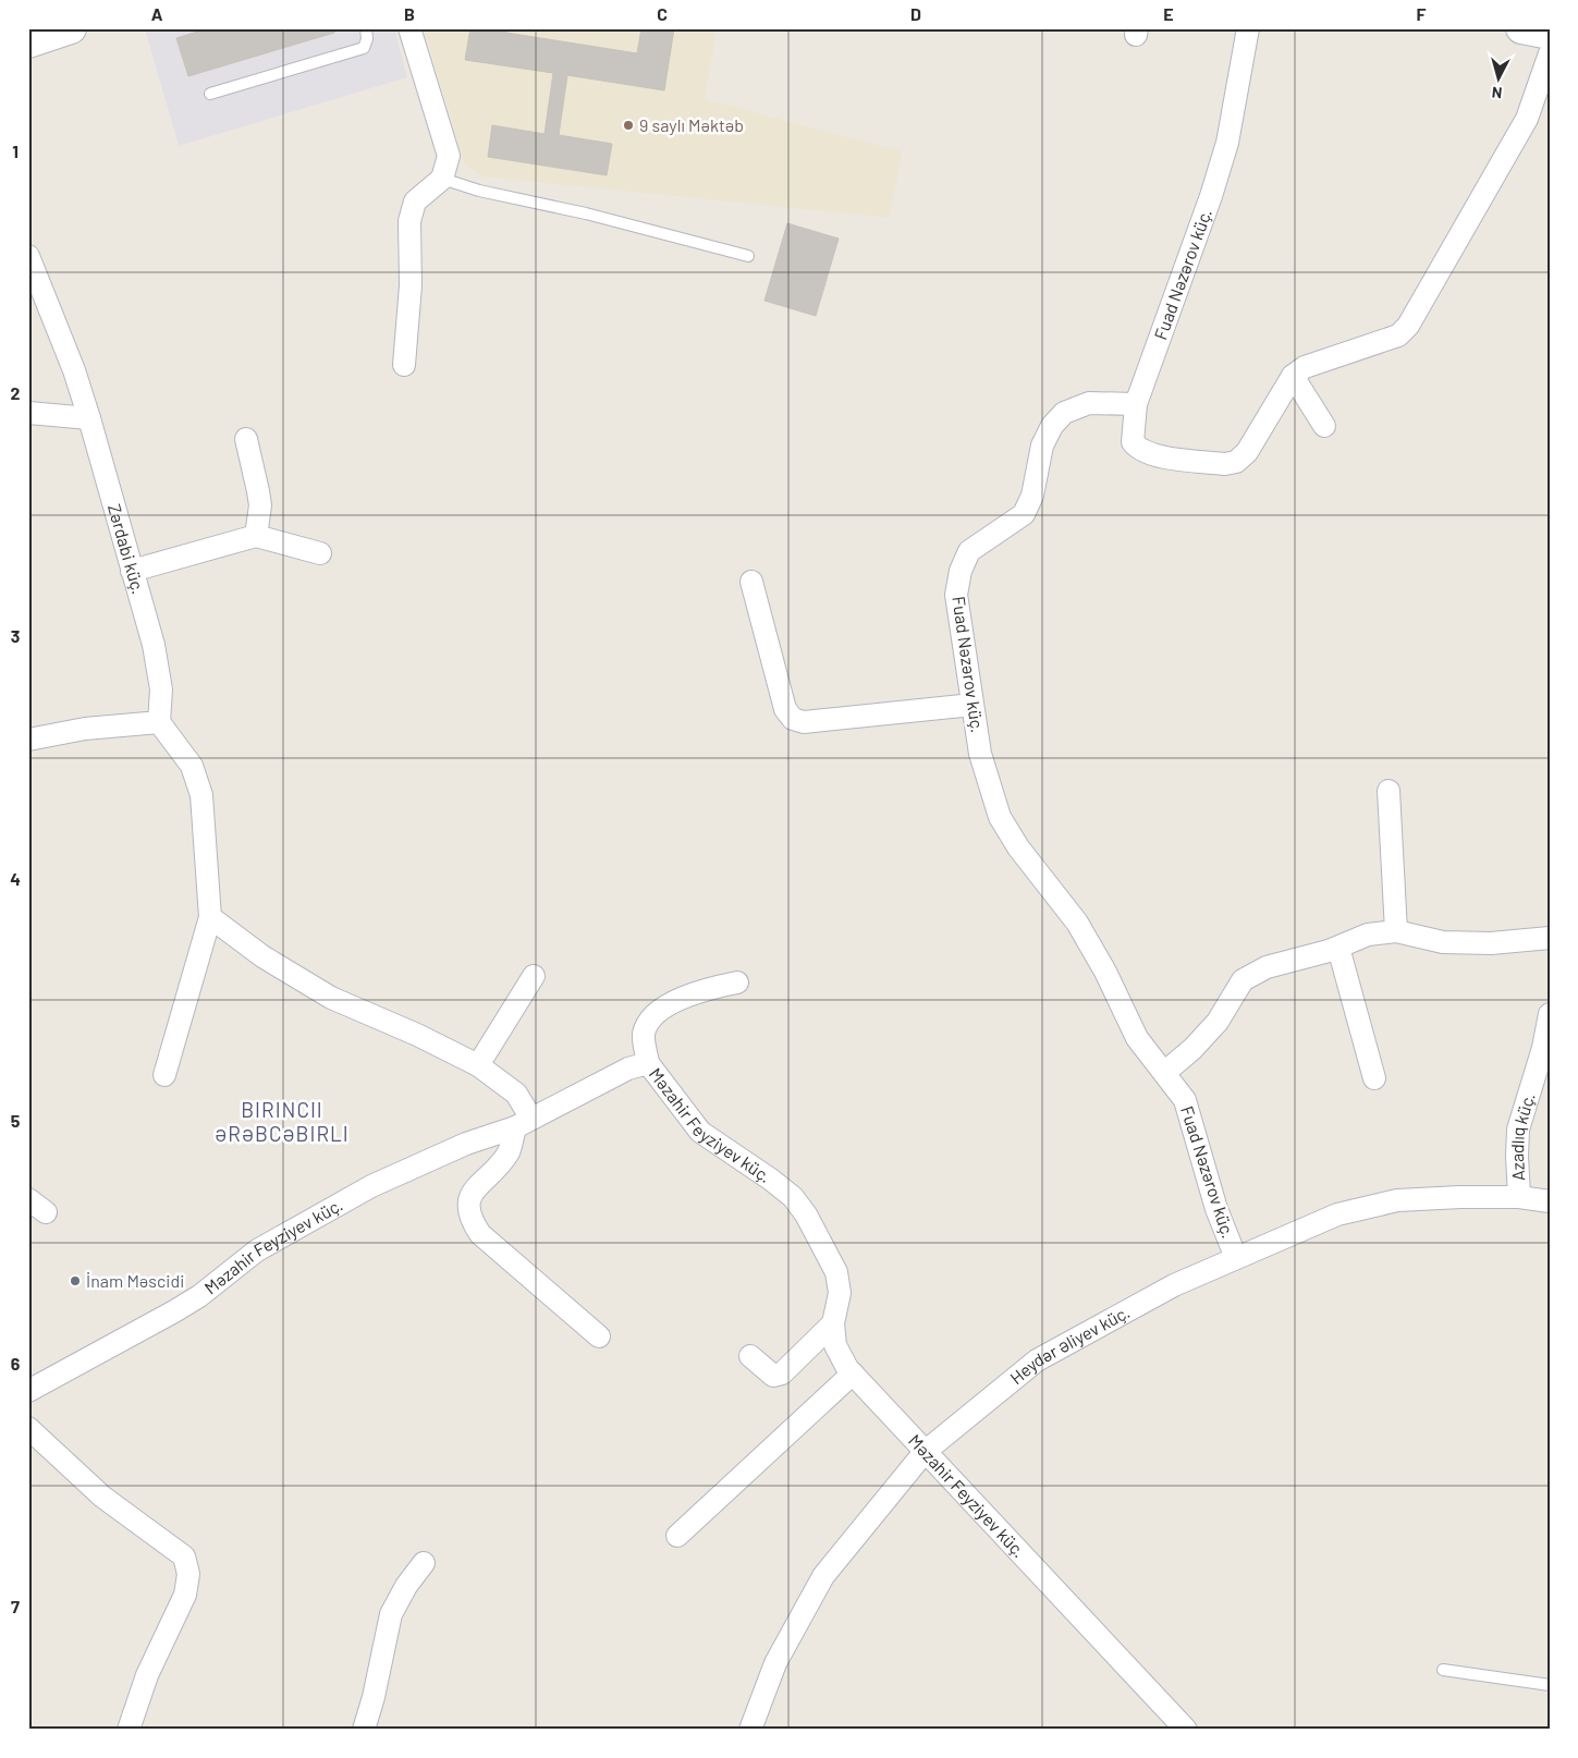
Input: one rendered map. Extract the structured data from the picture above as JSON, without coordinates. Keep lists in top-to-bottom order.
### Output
{
  "streets": {
    "street": [
      "Fuad Nəzərov küç.",
      "Zərdabi küç.",
      "Məzahir Feyziyev küç.",
      "Azadlıq küç.",
      "Heydər Əliyev küç."
    ]
  },
  "crossings": [
    ["Fuad Nəzərov küç.", "Heydər Əliyev küç."],
    ["Məzahir Feyziyev küç.", "Heydər Əliyev küç."],
    ["Azadlıq küç.", "Heydər Əliyev küç."]
  ],
  "districts": ["BIRINCII ƏRƏBCƏBIRLI"],
  "places": ["9 saylı Məktəb", "İnam Məscidi"],
  "north": "bottom",
  "grid": {
    "columns": [
      "A",
      "B",
      "C",
      "D",
      "E",
      "F"
    ],
    "rows": [
      "1",
      "2",
      "3",
      "4",
      "5",
      "6",
      "7"
    ]
  }
}
